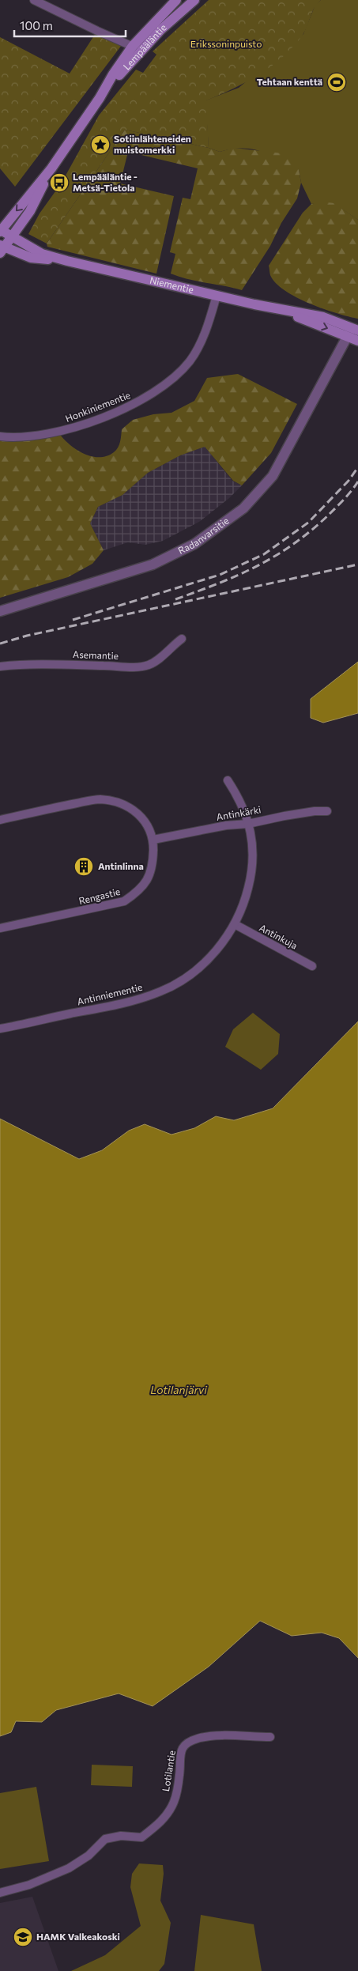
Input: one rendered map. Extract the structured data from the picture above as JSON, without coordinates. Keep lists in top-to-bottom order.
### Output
{
  "streets": {
    "main road": ["Lempääläntie", "Niementie"],
    "street": [
      "Honkiniementie",
      "Radanvarsitie",
      "Asemantie",
      "Antinkärki",
      "Rengastie",
      "Antinkuja",
      "Antinniementie",
      "Lotilantie"
    ]
  },
  "crossings": [
    ["Lempääläntie", "Niementie"],
    ["Niementie", "Honkiniementie"],
    ["Niementie", "Radanvarsitie"],
    ["Antinkärki", "Rengastie"],
    ["Antinkärki", "Antinniementie"],
    ["Antinkuja", "Antinniementie"]
  ],
  "water": ["Lotilanjärvi"],
  "parks": ["Erikssoninpuisto"],
  "places": {
    "sports": ["Tehtaan kenttä"],
    "place": ["Sotiinlähteneiden muistomerkki"],
    "bus stop": ["Lempääläntie - Metsä-Tietola"],
    "building": ["Antinlinna"],
    "school or university": ["HAMK Valkeakoski"]
  },
  "scale_bar": "100 m"
}
